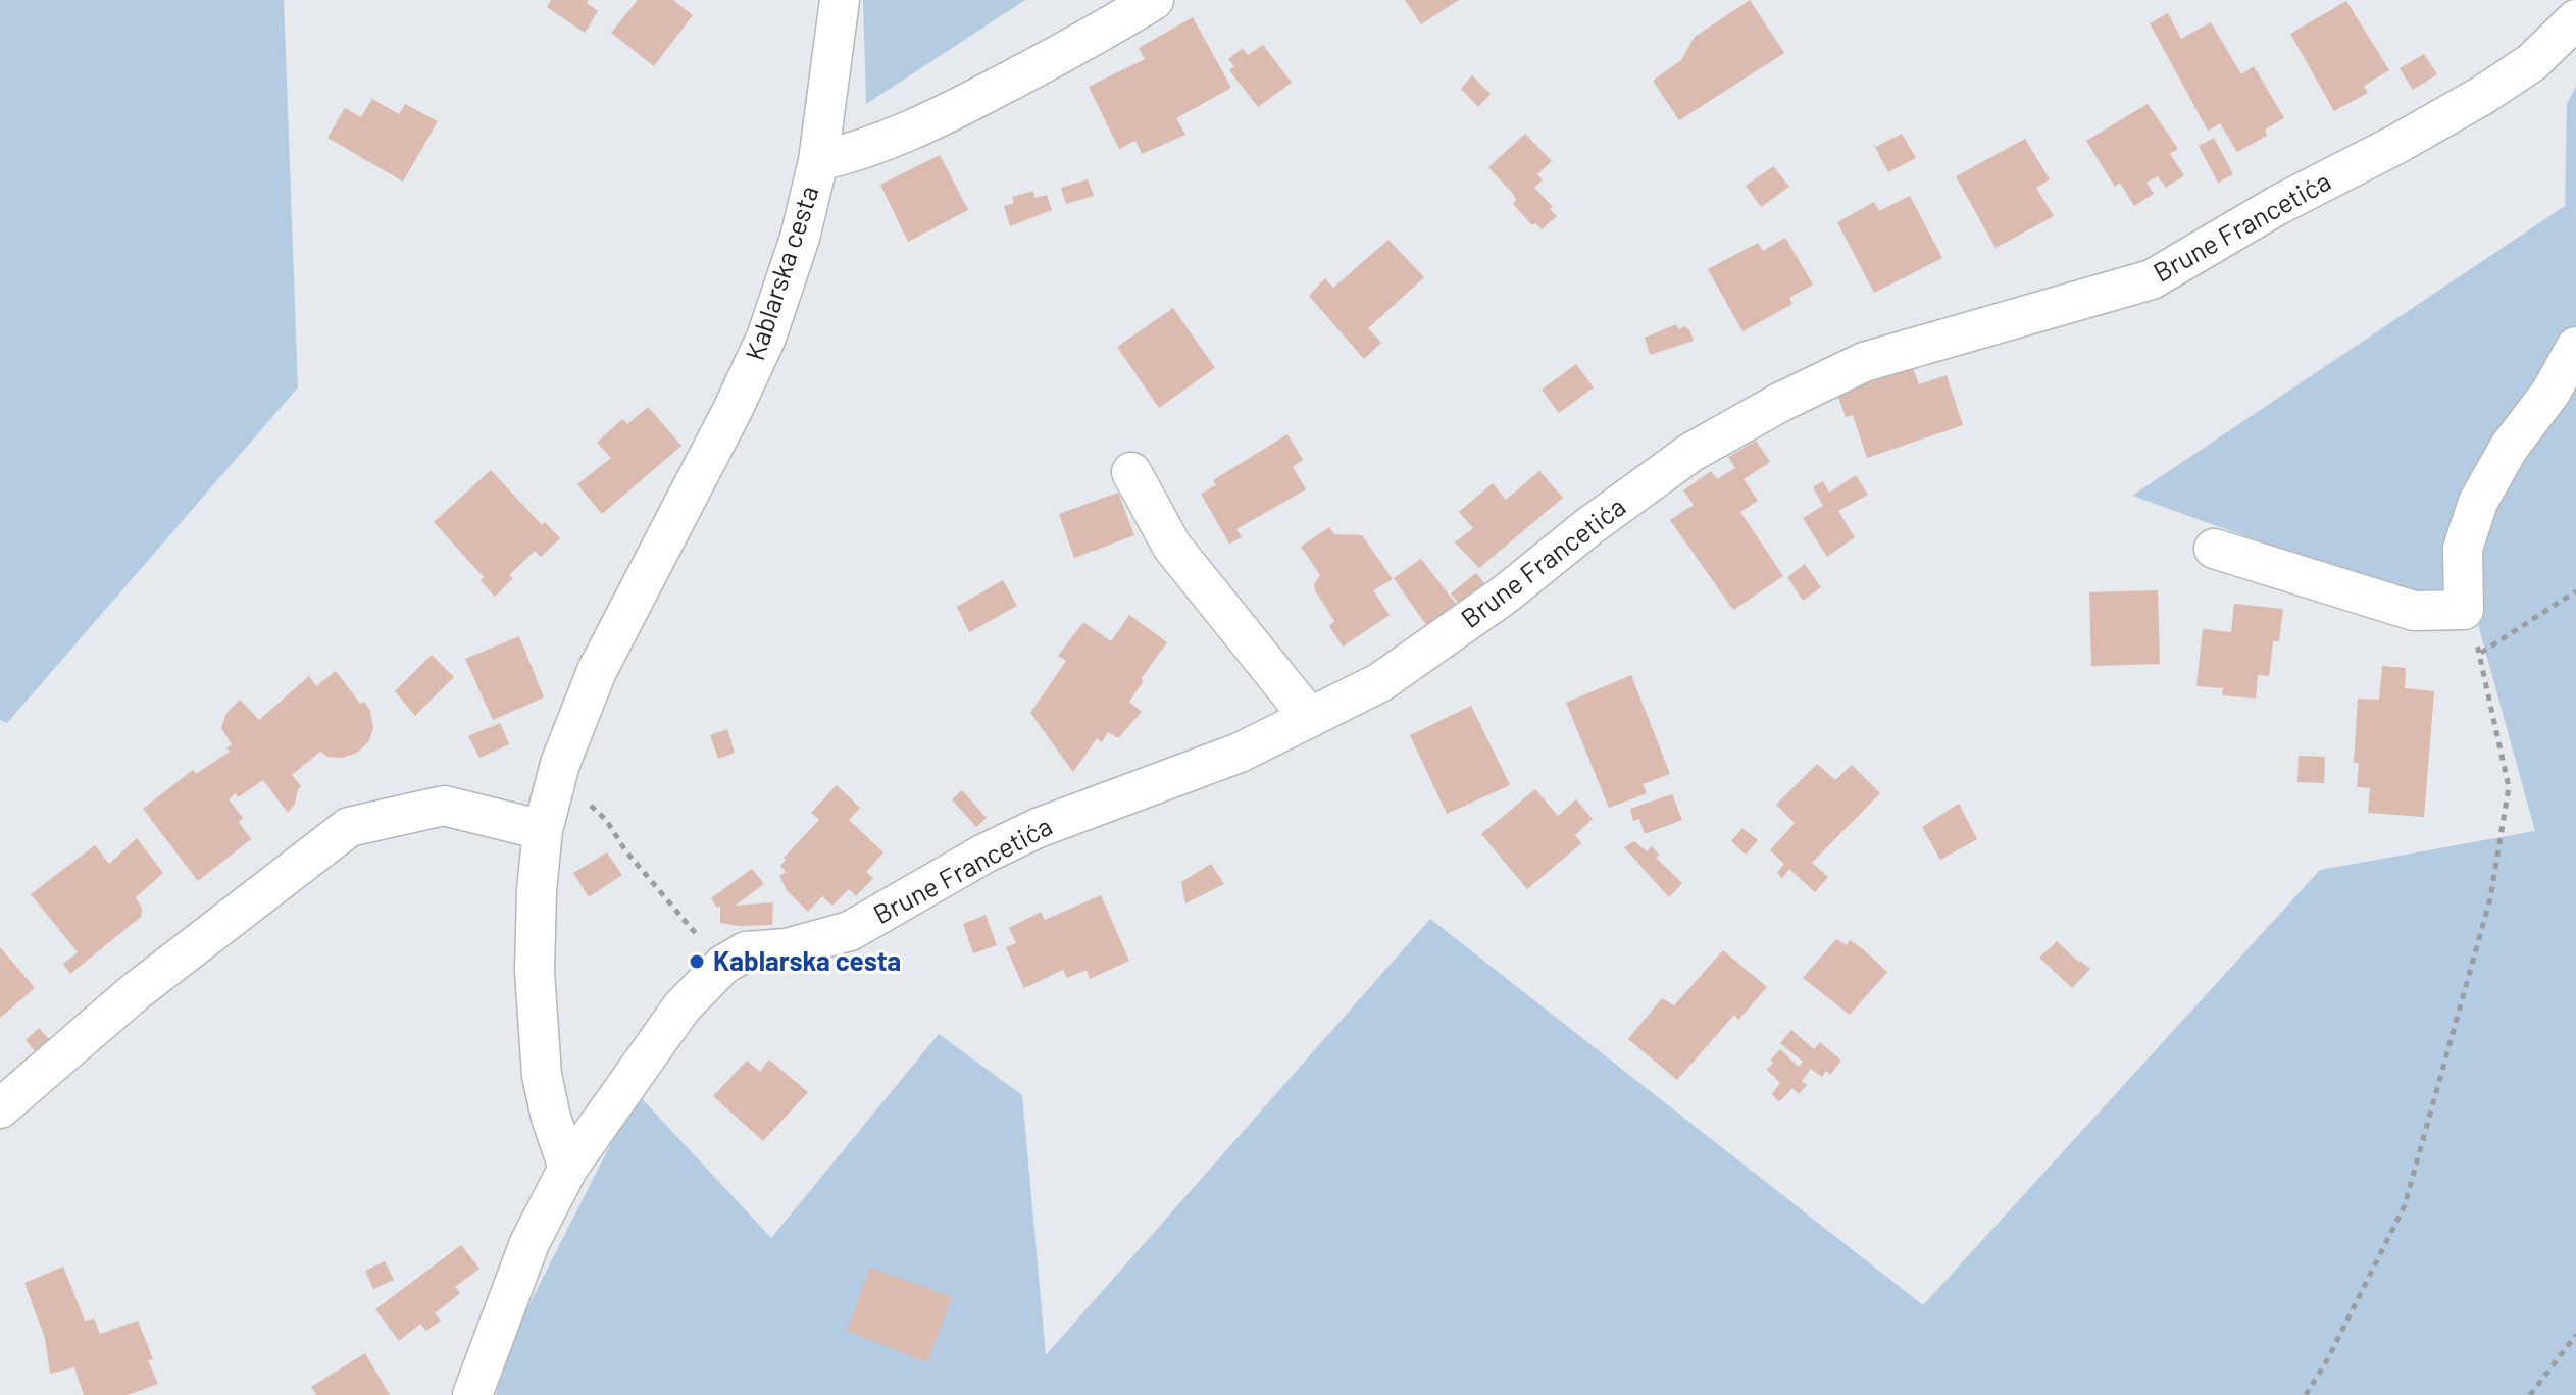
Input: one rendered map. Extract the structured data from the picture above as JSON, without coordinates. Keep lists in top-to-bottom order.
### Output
{
  "streets": {
    "street": ["Brune Francetića", "Kablarska cesta"]
  },
  "crossings": [
    ["Brune Francetića", "Kablarska cesta"]
  ],
  "places": ["Kablarska cesta"]
}
